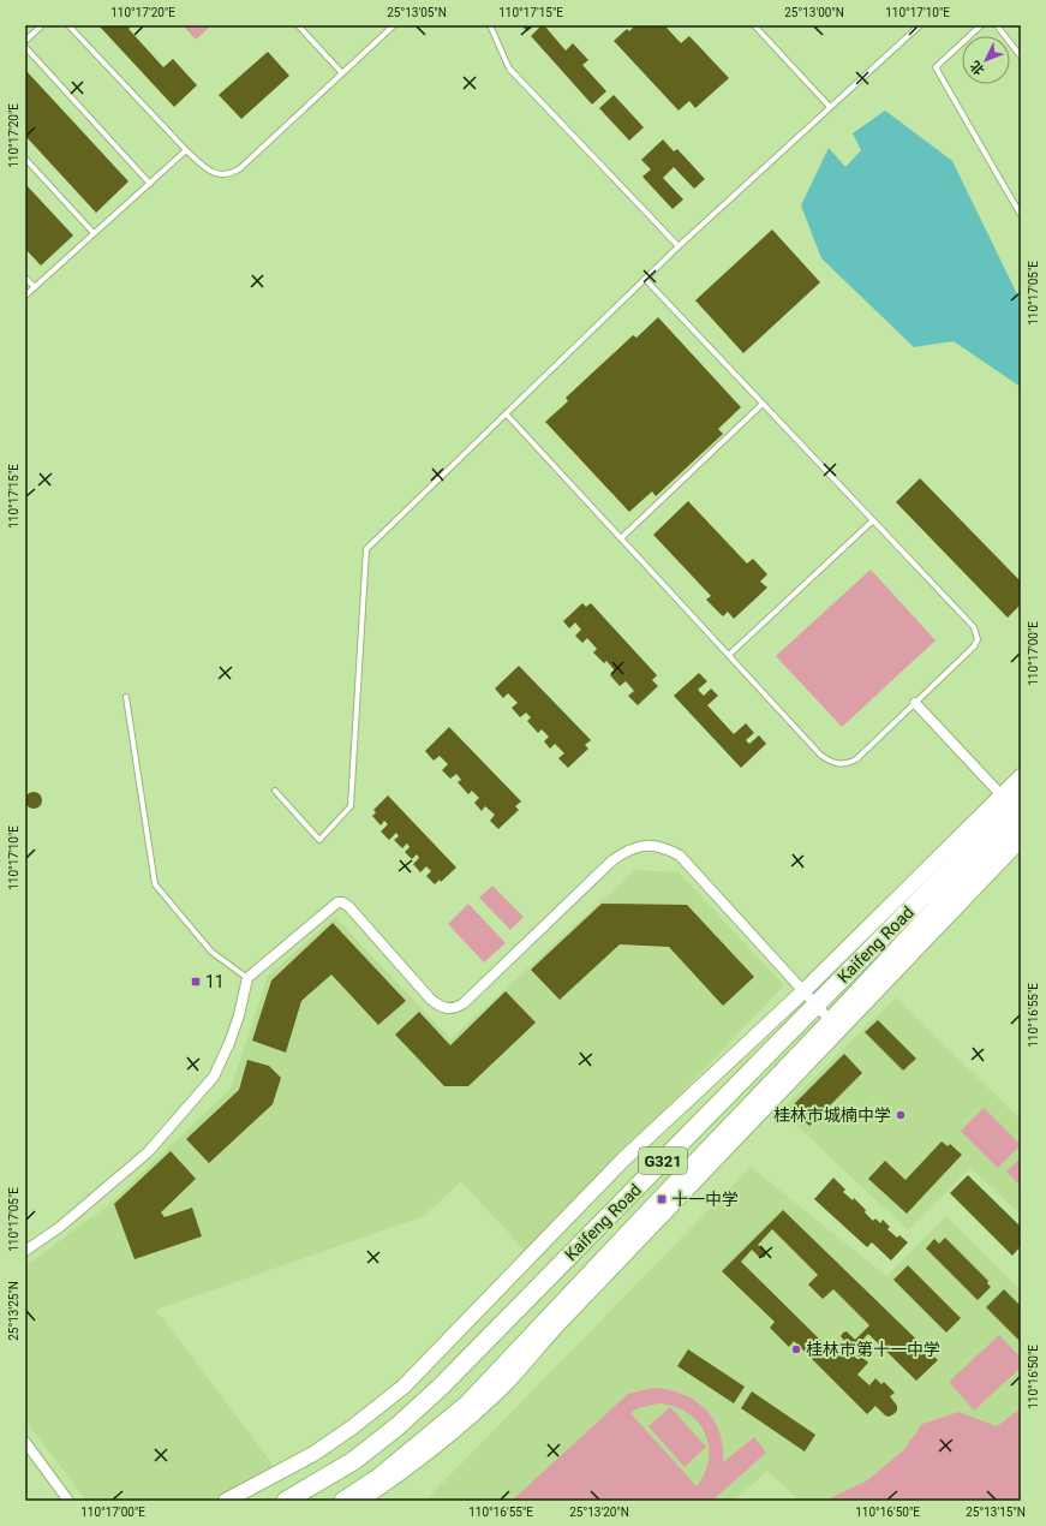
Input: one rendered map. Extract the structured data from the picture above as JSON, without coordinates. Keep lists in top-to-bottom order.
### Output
{
  "streets": {
    "highway": ["Kaifeng Road", "G321"]
  },
  "places": {
    "transit": ["11", "十一中学"],
    "other": ["桂林市城楠中学", "桂林市第十一中学"]
  },
  "north": "bottom left",
  "coordinates": [
    "110°17'20\"E",
    "25°13'05\"N",
    "110°17'15\"E",
    "25°13'00\"N",
    "110°17'10\"E",
    "110°17'05\"E",
    "110°17'00\"E",
    "110°16'55\"E",
    "25°13'25\"N",
    "110°16'50\"E",
    "25°13'20\"N",
    "25°13'15\"N"
  ]
}
